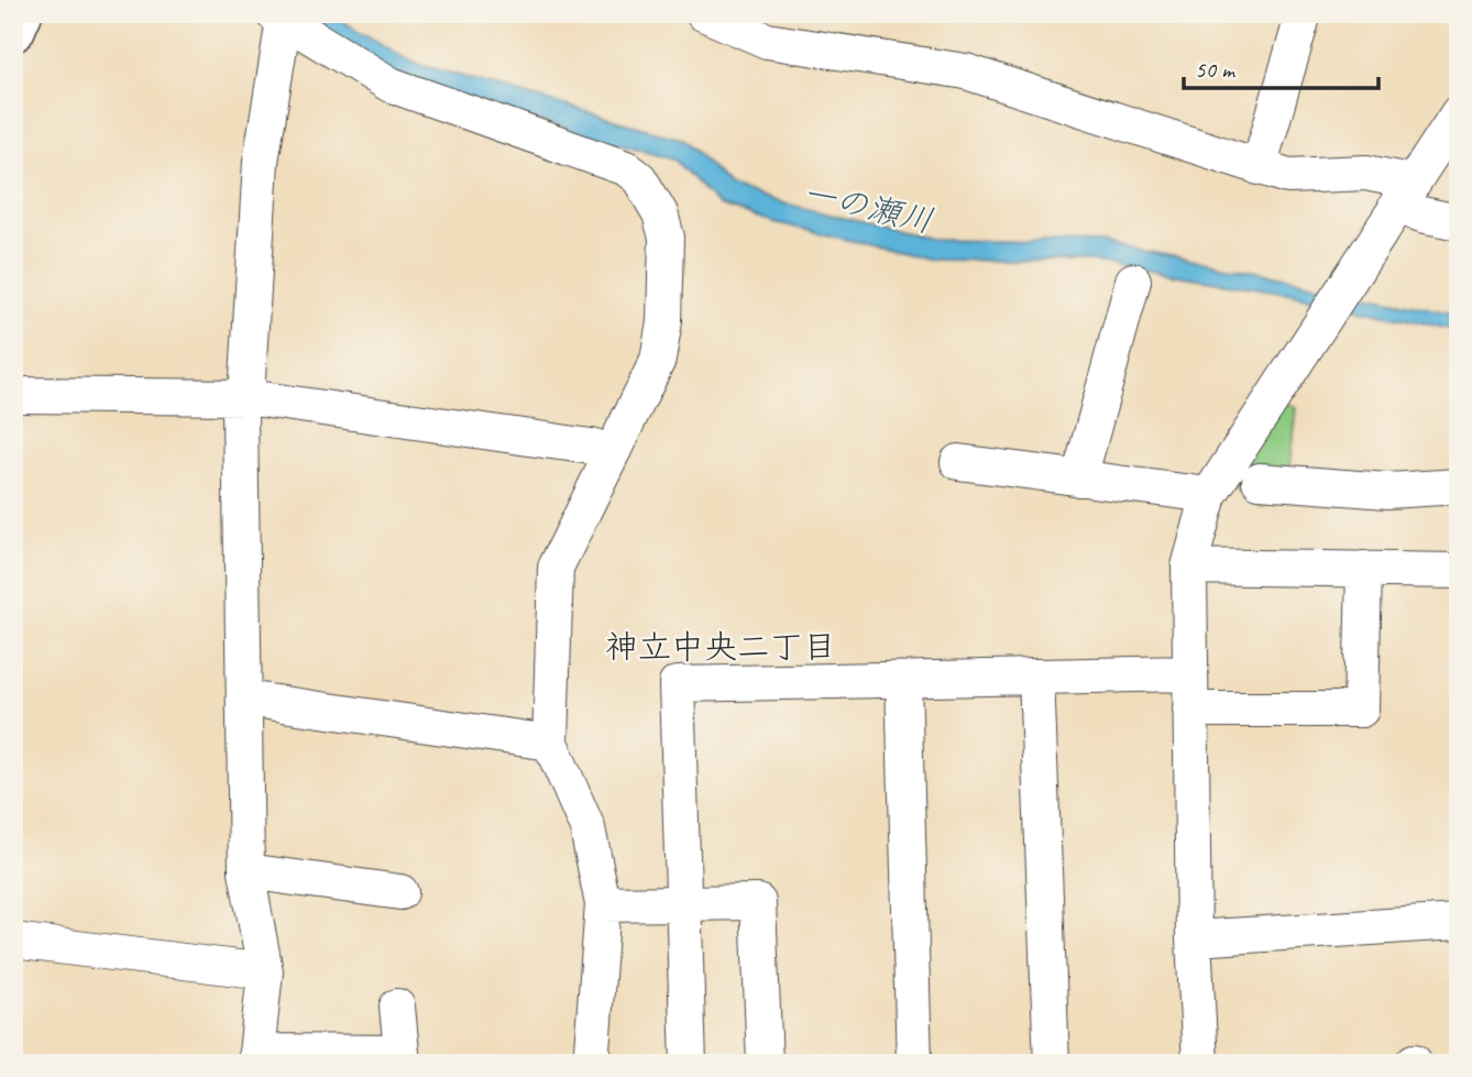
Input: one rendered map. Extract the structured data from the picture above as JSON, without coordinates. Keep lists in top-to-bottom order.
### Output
{
  "districts": ["神立中央二丁目"],
  "water": ["一の瀬川"],
  "scale_bar": "50 m"
}
